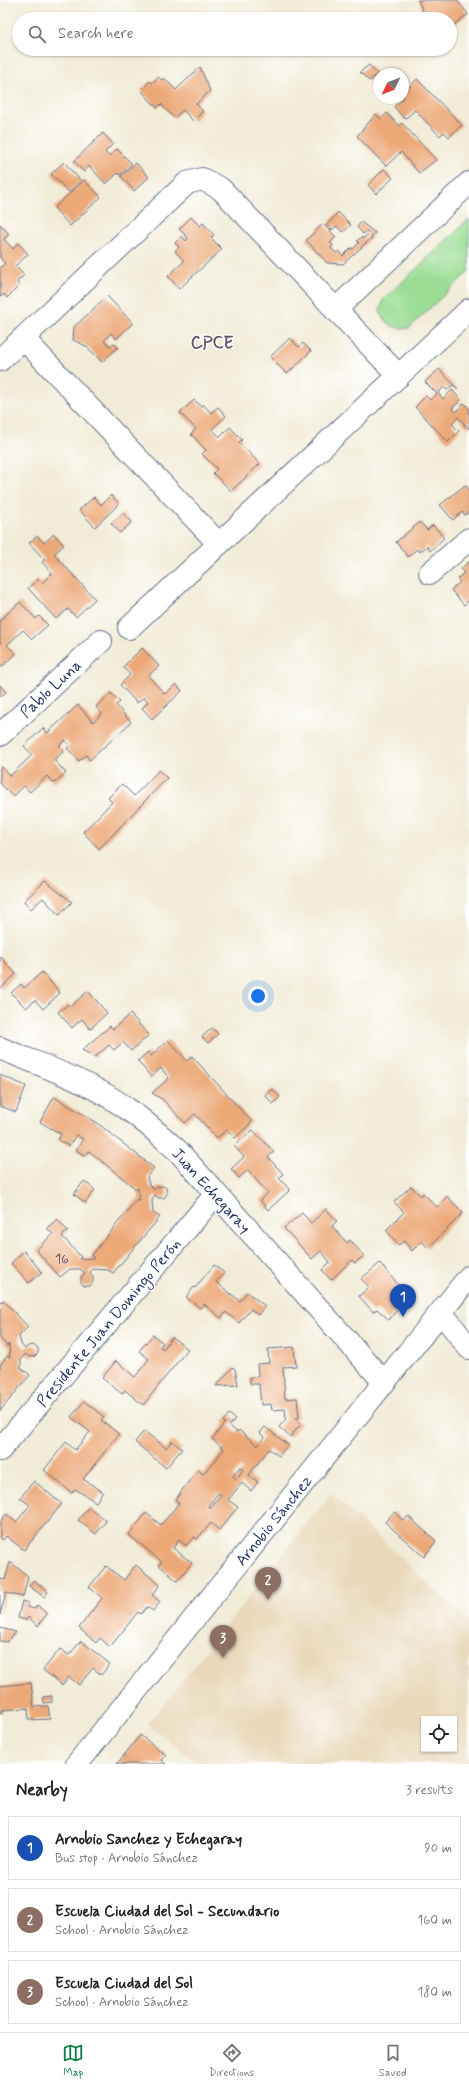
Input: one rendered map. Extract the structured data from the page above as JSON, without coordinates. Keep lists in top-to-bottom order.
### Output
{
  "streets": {
    "street": [
      "Pablo Luna",
      "Juan Echegaray",
      "Presidente Juan Domingo Perón",
      "Arnobio Sánchez"
    ]
  },
  "crossings": [
    ["Juan Echegaray", "Presidente Juan Domingo Perón"],
    ["Juan Echegaray", "Arnobio Sánchez"]
  ],
  "districts": ["CPCE"],
  "house_numbers": ["16"],
  "north": "bottom left",
  "page": {
    "search": "Search here",
    "pins": ["1", "2", "3"],
    "heading": ["Nearby", "3 results"],
    "list": [
      {
        "mark": "1",
        "name": "Arnobio Sanchez y Echegaray",
        "note": "Bus stop · Arnobio Sánchez",
        "value": "90 m"
      },
      {
        "mark": "2",
        "name": "Escuela Ciudad del Sol - Secundario",
        "note": "School · Arnobio Sánchez",
        "value": "160 m"
      },
      {
        "mark": "3",
        "name": "Escuela Ciudad del Sol",
        "note": "School · Arnobio Sánchez",
        "value": "180 m"
      }
    ],
    "nav": ["Map", "Directions", "Saved"]
  }
}
